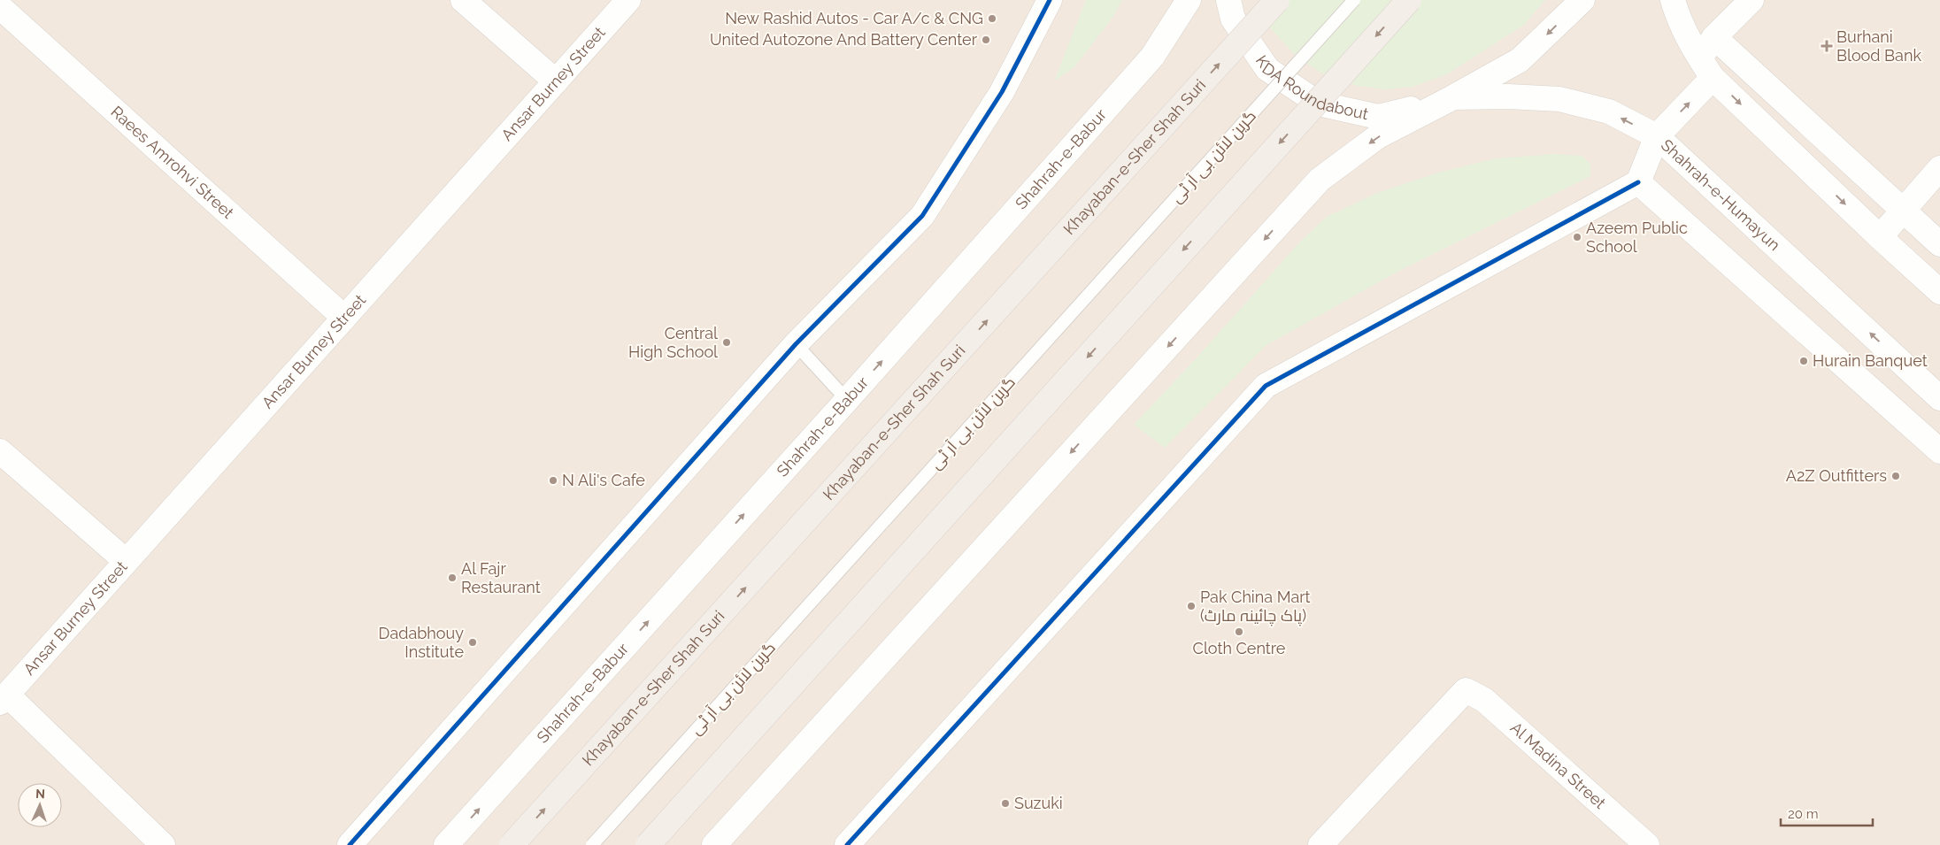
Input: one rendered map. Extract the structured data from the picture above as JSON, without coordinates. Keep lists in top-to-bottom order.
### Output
{
  "streets": {
    "main road": ["Khayaban-e-Sher Shah Suri"],
    "street": [
      "KDA Roundabout",
      "Ansar Burney Street",
      "Shahrah-e-Babur",
      "Raees Amrohvi Street",
      "Shahrah-e-Humayun",
      "Al Madina Street"
    ],
    "lane": ["گرین لائن بی آر ٹی"]
  },
  "crossings": [
    ["KDA Roundabout", "Shahrah-e-Humayun"],
    ["Ansar Burney Street", "Raees Amrohvi Street"]
  ],
  "places": {
    "other": [
      "New Rashid Autos - Car A/c & CNG",
      "United Autozone And Battery Center",
      "Azeem Public School",
      "Central High School",
      "Hurain Banquet",
      "A2Z Outfitters",
      "N Ali's Cafe",
      "Al Fajr Restaurant",
      "Pak China Mart (پاک چائینہ مارٹ)",
      "Cloth Centre",
      "Dadabhouy Institute",
      "Suzuki"
    ],
    "health": ["Burhani Blood Bank"]
  },
  "scale_bar": "20 m",
  "north": "top"
}
